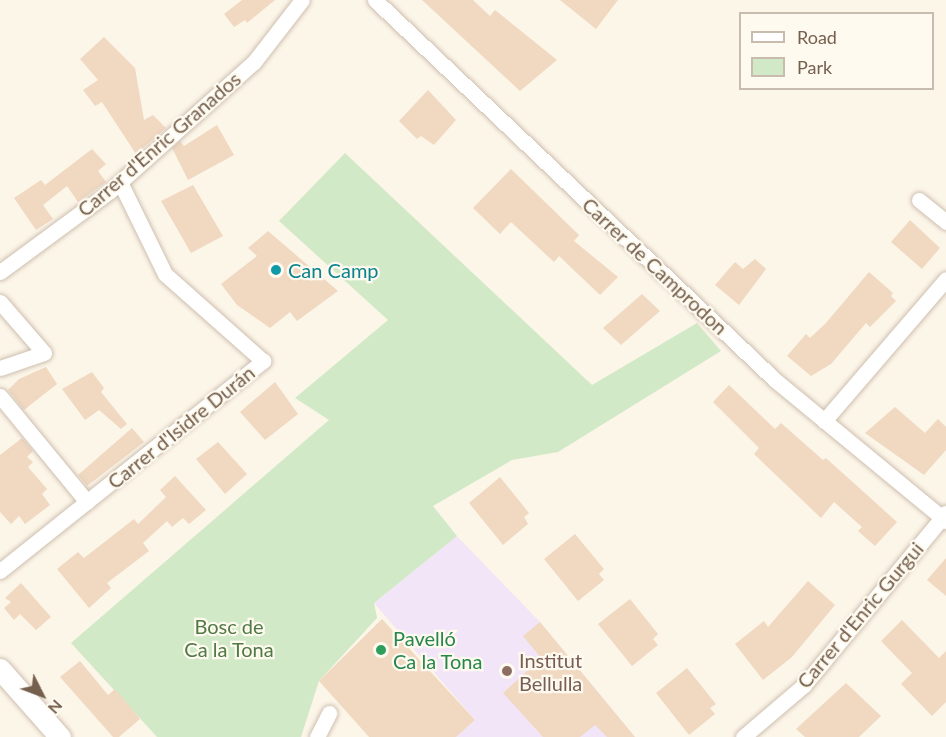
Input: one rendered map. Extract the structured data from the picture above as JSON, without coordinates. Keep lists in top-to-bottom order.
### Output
{
  "streets": {
    "street": [
      "Carrer d'Enric Granados",
      "Carrer de Camprodon",
      "Carrer d'Isidre Durán",
      "Carrer d'Enric Gurgui"
    ]
  },
  "crossings": [
    ["Carrer d'Enric Granados", "Carrer d'Isidre Durán"],
    ["Carrer de Camprodon", "Carrer d'Enric Gurgui"]
  ],
  "parks": ["Bosc de Ca la Tona"],
  "places": ["Can Camp", "Pavelló Ca la Tona", "Institut Bellulla"],
  "legend": ["Road", "Park"],
  "north": "bottom right"
}
